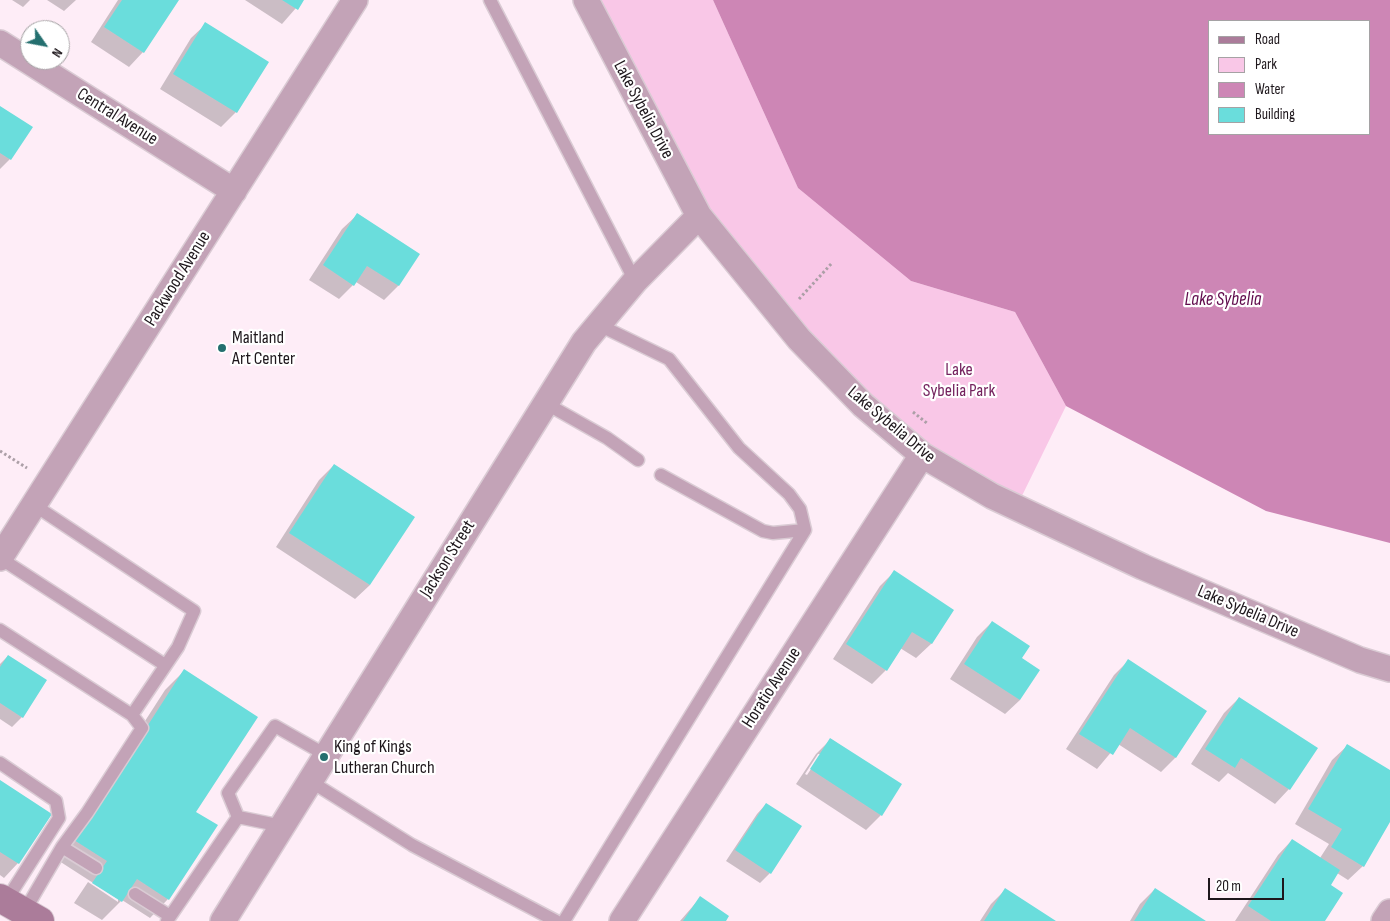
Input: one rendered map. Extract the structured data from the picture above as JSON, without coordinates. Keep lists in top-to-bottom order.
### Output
{
  "streets": {
    "street": [
      "Lake Sybelia Drive",
      "Central Avenue",
      "Packwood Avenue",
      "Jackson Street",
      "Horatio Avenue"
    ]
  },
  "crossings": [
    ["Lake Sybelia Drive", "Jackson Street"],
    ["Lake Sybelia Drive", "Horatio Avenue"],
    ["Central Avenue", "Packwood Avenue"]
  ],
  "water": ["Lake Sybelia"],
  "parks": ["Lake Sybelia Park"],
  "places": ["Maitland Art Center", "King of Kings Lutheran Church"],
  "legend": [
    "Road",
    "Park",
    "Water",
    "Building"
  ],
  "scale_bar": "20 m",
  "north": "bottom right"
}
